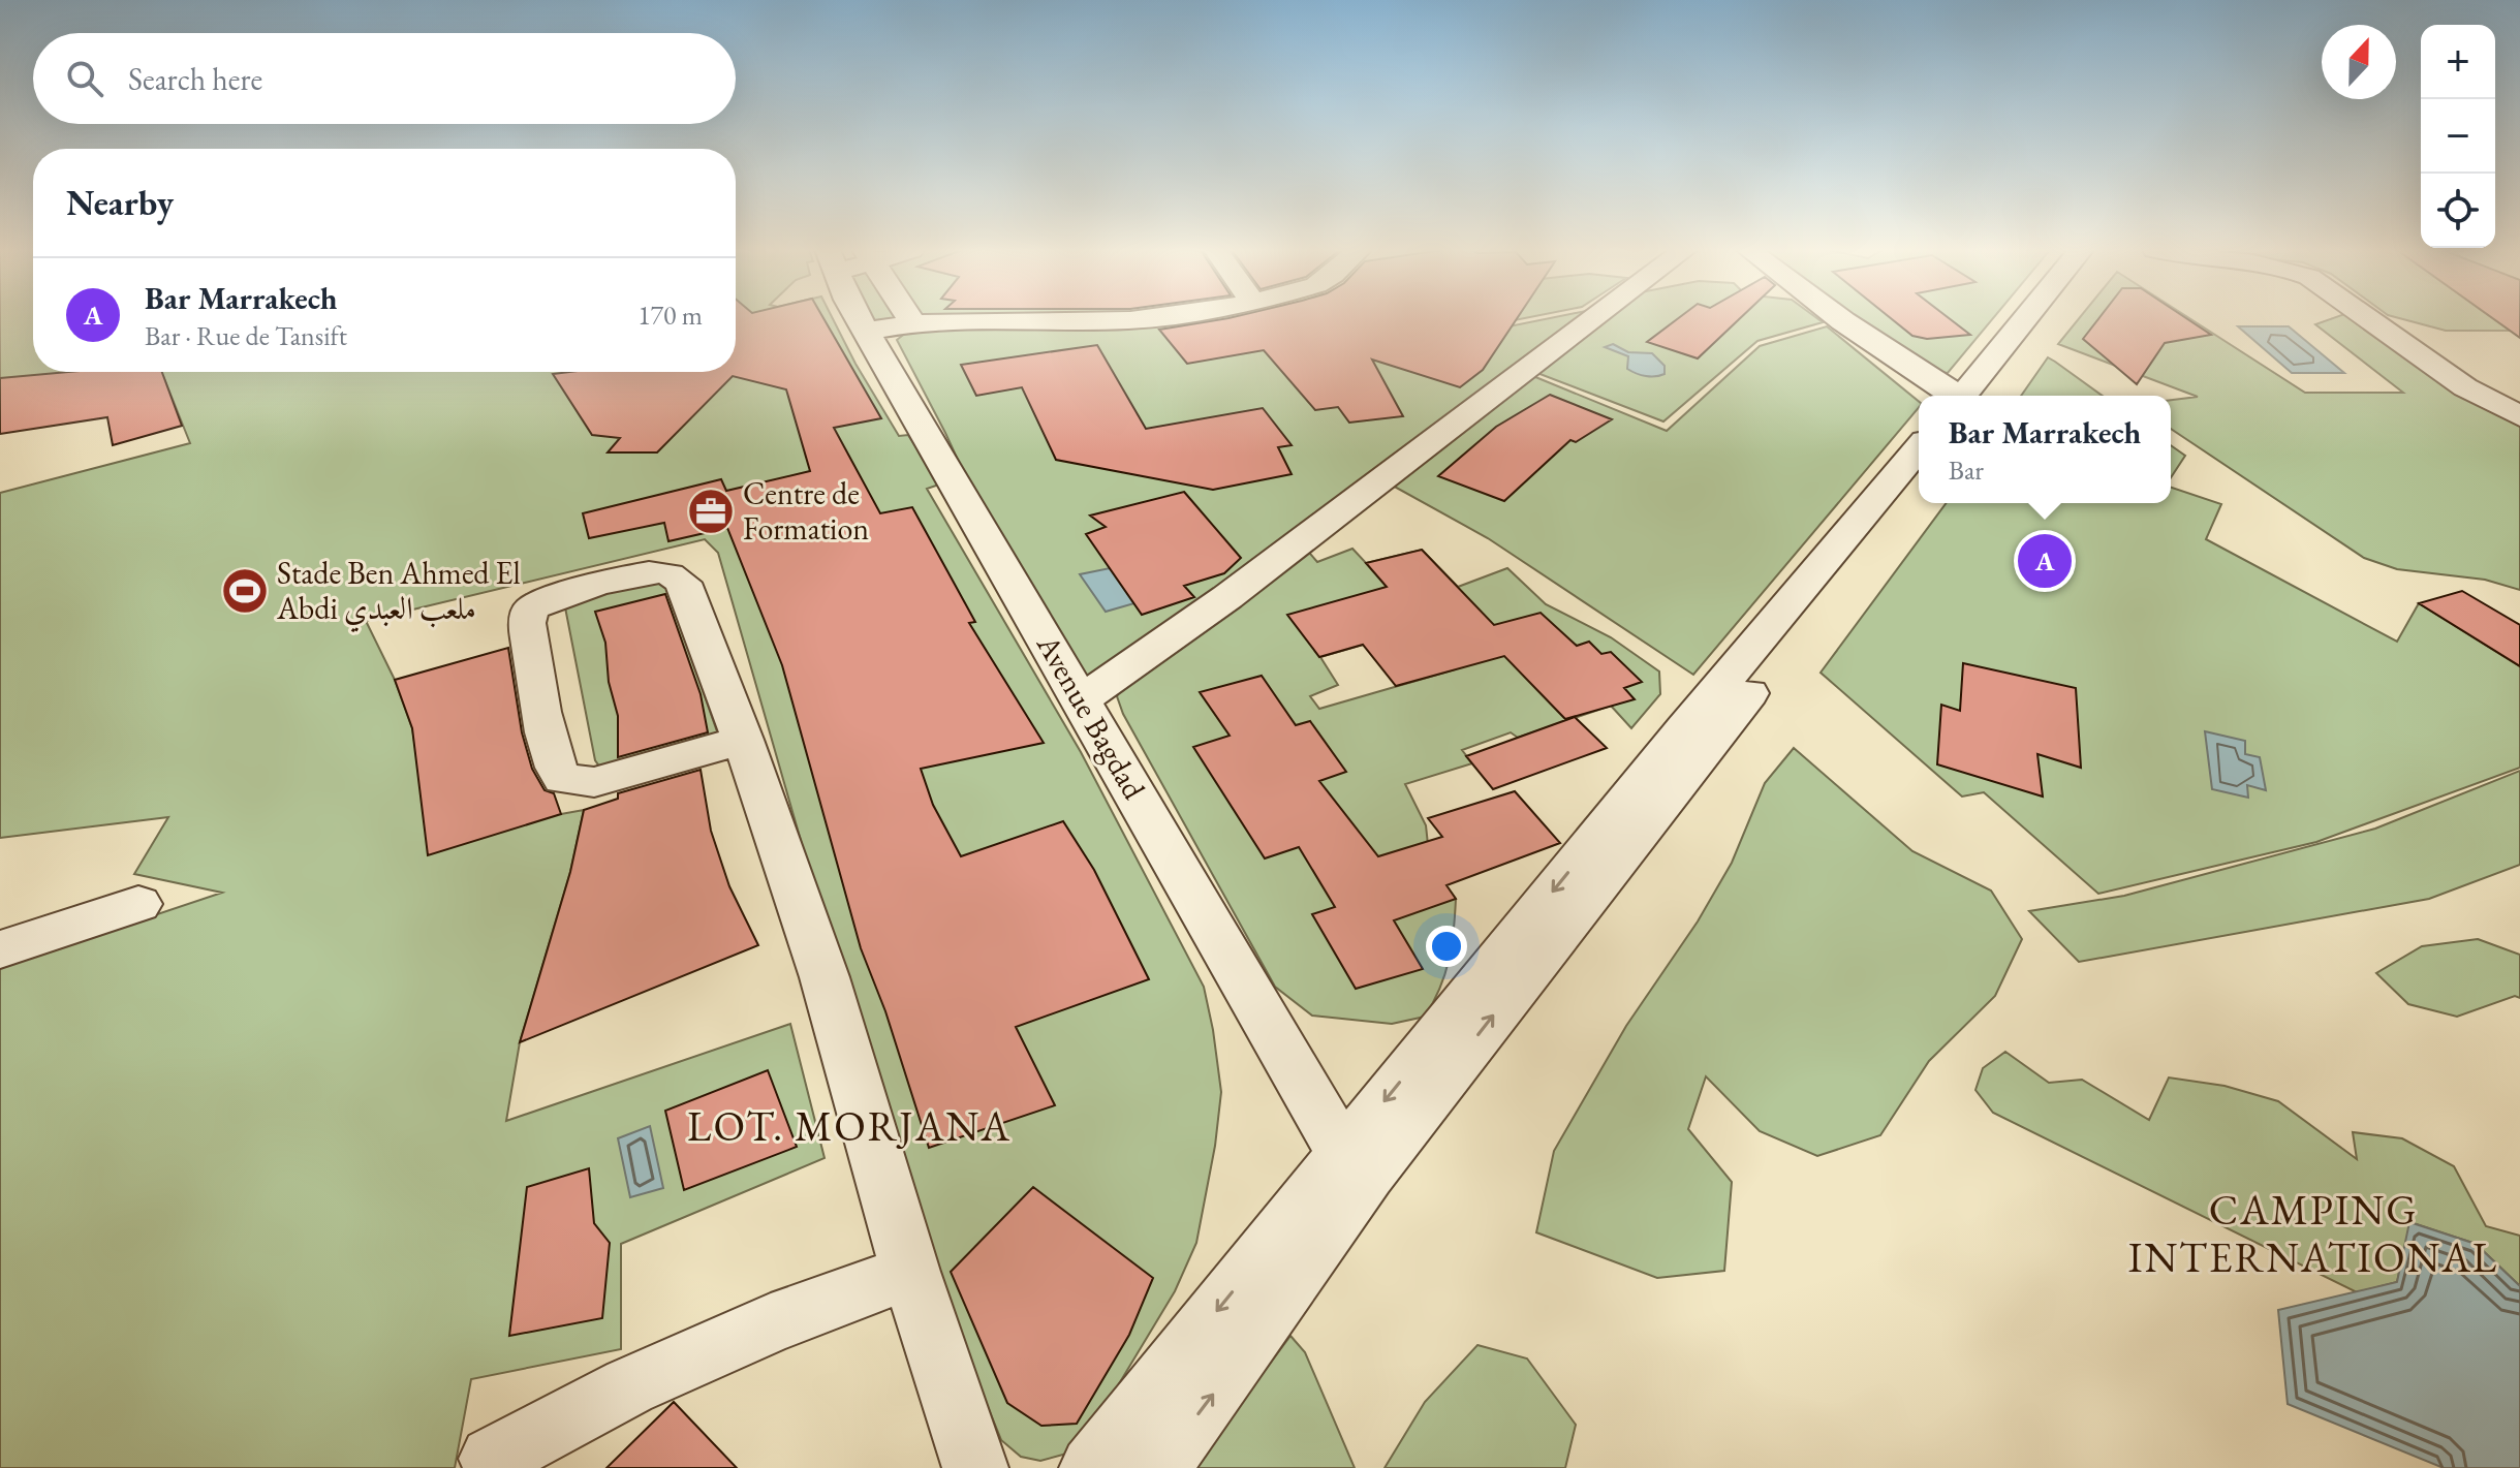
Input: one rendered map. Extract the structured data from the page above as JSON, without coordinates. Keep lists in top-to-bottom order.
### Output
{
  "streets": {
    "street": ["Avenue Bagdad"]
  },
  "districts": ["LOT. MORJANA", "CAMPING INTERNATIONAL"],
  "places": {
    "office": ["Centre de Formation"],
    "sports": ["Stade Ben Ahmed El Abdi ملعب العبدي"]
  },
  "north": "top",
  "page": {
    "map_buttons": ["+", "−"],
    "search": "Search here",
    "heading": "Nearby",
    "list": [
      {
        "mark": "A",
        "name": "Bar Marrakech",
        "note": "Bar · Rue de Tansift",
        "value": "170 m"
      }
    ],
    "popup": ["Bar Marrakech", "Bar"],
    "pins": "A"
  }
}
